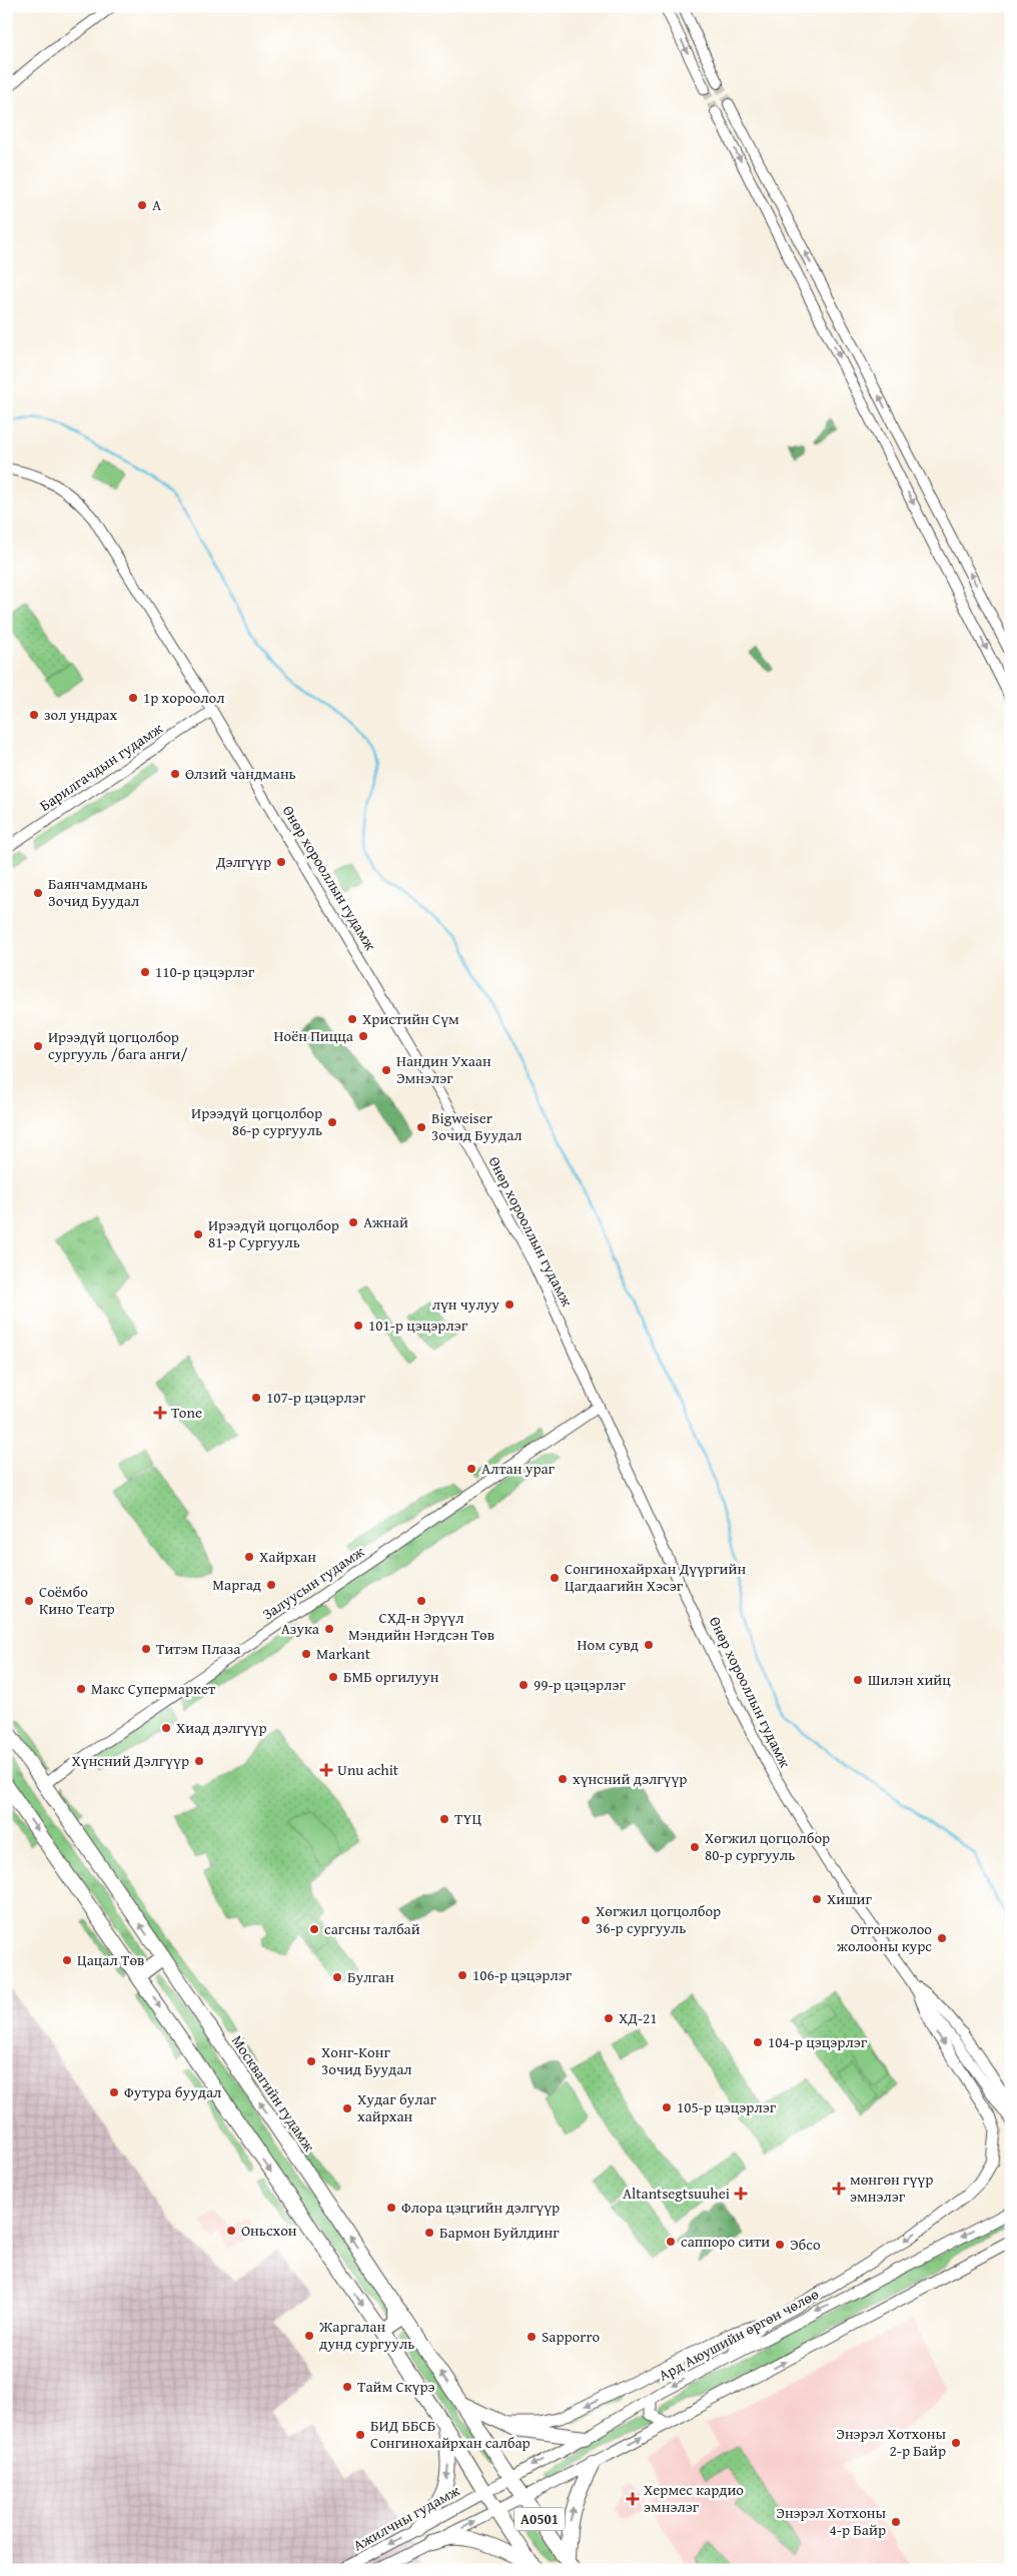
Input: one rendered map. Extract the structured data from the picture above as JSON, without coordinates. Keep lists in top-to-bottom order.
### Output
{
  "streets": {
    "highway": ["Москвагийн гудамж", "A0501"],
    "main road": [
      "Барилгачдын гудамж",
      "Өнөр хорооллын гудамж",
      "Залуусын гудамж",
      "Ард Аюушийн өргөн чөлөө",
      "Ажилчны гудамж"
    ]
  },
  "crossings": [
    ["Барилгачдын гудамж", "Өнөр хорооллын гудамж"],
    ["Өнөр хорооллын гудамж", "Залуусын гудамж"],
    ["Залуусын гудамж", "Москвагийн гудамж"],
    ["Москвагийн гудамж", "Ард Аюушийн өргөн чөлөө"],
    ["Москвагийн гудамж", "A0501"],
    ["Ард Аюушийн өргөн чөлөө", "Ажилчны гудамж"],
    ["Ард Аюушийн өргөн чөлөө", "A0501"],
    ["Ажилчны гудамж", "A0501"]
  ],
  "places": {
    "other": [
      "A",
      "1р хороолол",
      "зол ундрах",
      "Өлзий чандмань",
      "Дэлгүүр",
      "Баянчамдмань Зочид Буудал",
      "110-р цэцэрлэг",
      "Христийн Сүм",
      "Ноён Пицца",
      "Ирээдүй цогцолбор сургууль /бага анги/",
      "Нандин Ухаан Эмнэлэг",
      "Ирээдүй цогцолбор 86-р сургууль",
      "Bigweiser 3очид Буудал",
      "Ажнай",
      "Ирээдүй цогцолбор 81-р Сургууль",
      "лүн чулуу",
      "101-р цэцэрлэг",
      "107-р цэцэрлэг",
      "Алтан ураг",
      "Хайрхан",
      "Сонгинохайрхан Дүүргийн Цагдаагийн Хэсэг",
      "Маргад",
      "Соёмбо Кино Театр",
      "СХД-н Эрүүл Мэндийн Нэгдсэн Төв",
      "Азука",
      "Ном сувд",
      "Титэм Плаза",
      "Markant",
      "БМБ оргилуун",
      "Шилэн хийц",
      "99-р цэцэрлэг",
      "Макс Супермаркет",
      "Хиад дэлгүүр",
      "Хүнсний Дэлгүүр",
      "хүнсний дэлгүүр",
      "ТҮЦ",
      "Хөгжил цогцолбор 80-р сургууль",
      "Хишиг",
      "Хөгжил цогцолбор 36-р сургууль",
      "сагсны талбай",
      "Отгонжолоо жолооны курс",
      "Цацал Төв",
      "106-р цэцэрлэг",
      "Булган",
      "ХД-21",
      "104-р цэцэрлэг",
      "Хонг-Kонг 3очид Буудал",
      "Футура буудал",
      "105-р цэцэрлэг",
      "Худаг булаг хайрхан",
      "Флора цэцгийн дэлгүүр",
      "Оньсхон",
      "Бармон Буйлдинг",
      "саппоро сити",
      "Эбсо",
      "Жаргалан дунд сургууль",
      "Sapporro",
      "Тайм Скүрэ",
      "БИД ББСБ Сонгинохайрхан салбар",
      "Энэрэл Хотхоны 2-р Байр",
      "Энэрэл Хотхоны 4-р Байр"
    ],
    "health": [
      "Tone",
      "Unu achit",
      "мөнгөн гүүр эмнэлэг",
      "Altantsegtsuuhei",
      "Хермес кардио эмнэлэг"
    ]
  }
}
